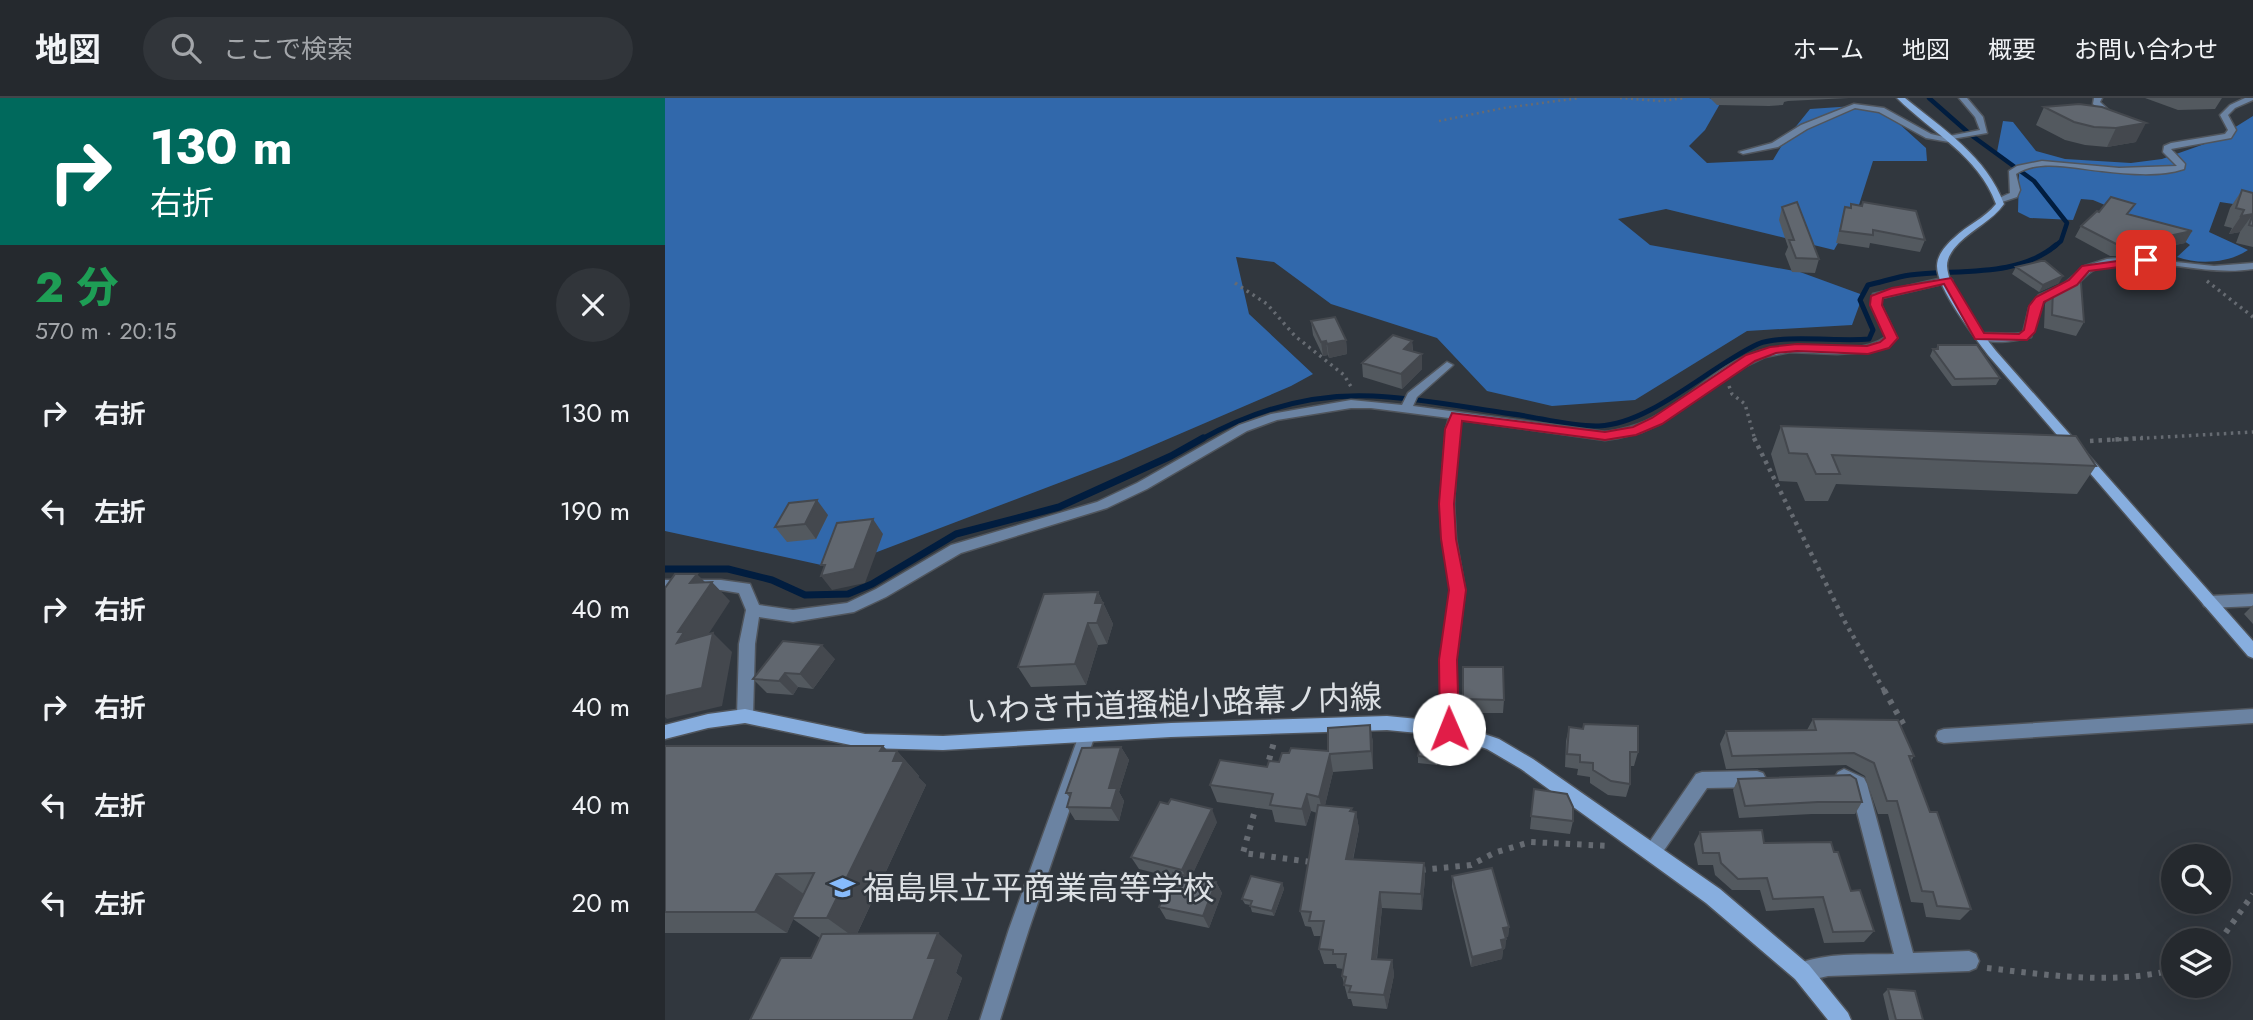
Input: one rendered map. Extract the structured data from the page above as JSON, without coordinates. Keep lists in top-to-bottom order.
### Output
{
  "streets": {
    "street": ["いわき市道搔槌小路幕ノ内線"]
  },
  "places": {
    "school or university": ["福島県立平商業高等学校"]
  },
  "page": {
    "header": "地図",
    "search": "ここで検索",
    "nav": [
      "ホーム",
      "地図",
      "概要",
      "お問い合わせ"
    ],
    "turn": ["130 m", "右折"],
    "heading": ["2 分", "570 m · 20:15"],
    "list": [
      {
        "name": "右折",
        "value": "130 m"
      },
      {
        "name": "左折",
        "value": "190 m"
      },
      {
        "name": "右折",
        "value": "40 m"
      },
      {
        "name": "右折",
        "value": "40 m"
      },
      {
        "name": "左折",
        "value": "40 m"
      },
      {
        "name": "左折",
        "value": "20 m"
      }
    ]
  }
}
